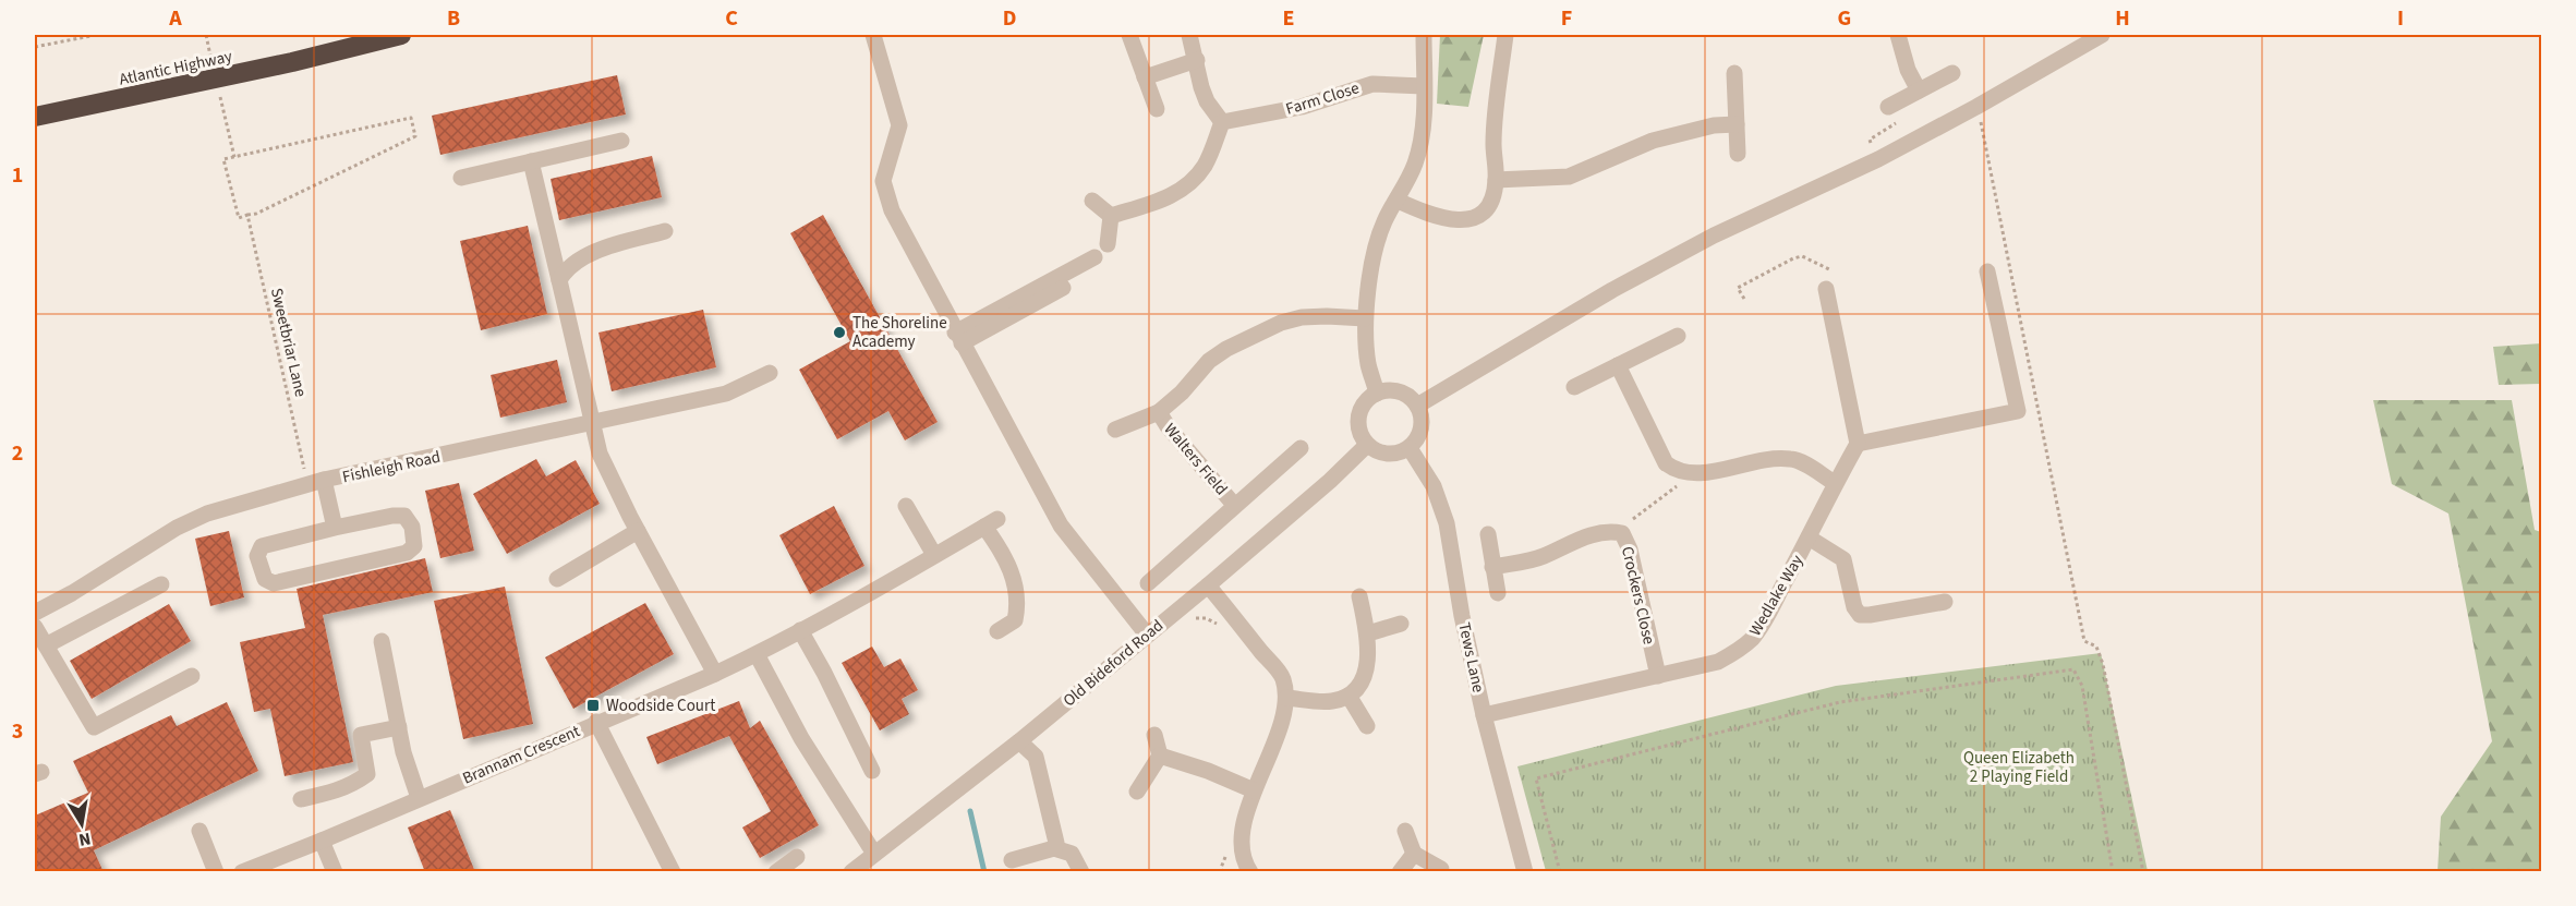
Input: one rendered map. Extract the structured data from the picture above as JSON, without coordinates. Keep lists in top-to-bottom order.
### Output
{
  "streets": {
    "highway": ["Atlantic Highway"],
    "street": [
      "Farm Close",
      "Walters Field",
      "Fishleigh Road",
      "Crockers Close",
      "Wedlake Way",
      "Tews Lane",
      "Old Bideford Road",
      "Brannam Crescent"
    ],
    "path": ["Sweetbriar Lane"]
  },
  "crossings": [
    ["Sweetbriar Lane", "Fishleigh Road"],
    ["Crockers Close", "Wedlake Way"],
    ["Wedlake Way", "Tews Lane"],
    ["Tews Lane", "Old Bideford Road"]
  ],
  "parks": ["Queen Elizabeth 2 Playing Field"],
  "places": {
    "other": ["The Shoreline Academy"],
    "transit": ["Woodside Court"]
  },
  "north": "bottom",
  "grid": {
    "columns": [
      "A",
      "B",
      "C",
      "D",
      "E",
      "F",
      "G",
      "H",
      "I"
    ],
    "rows": ["1", "2", "3"]
  }
}
